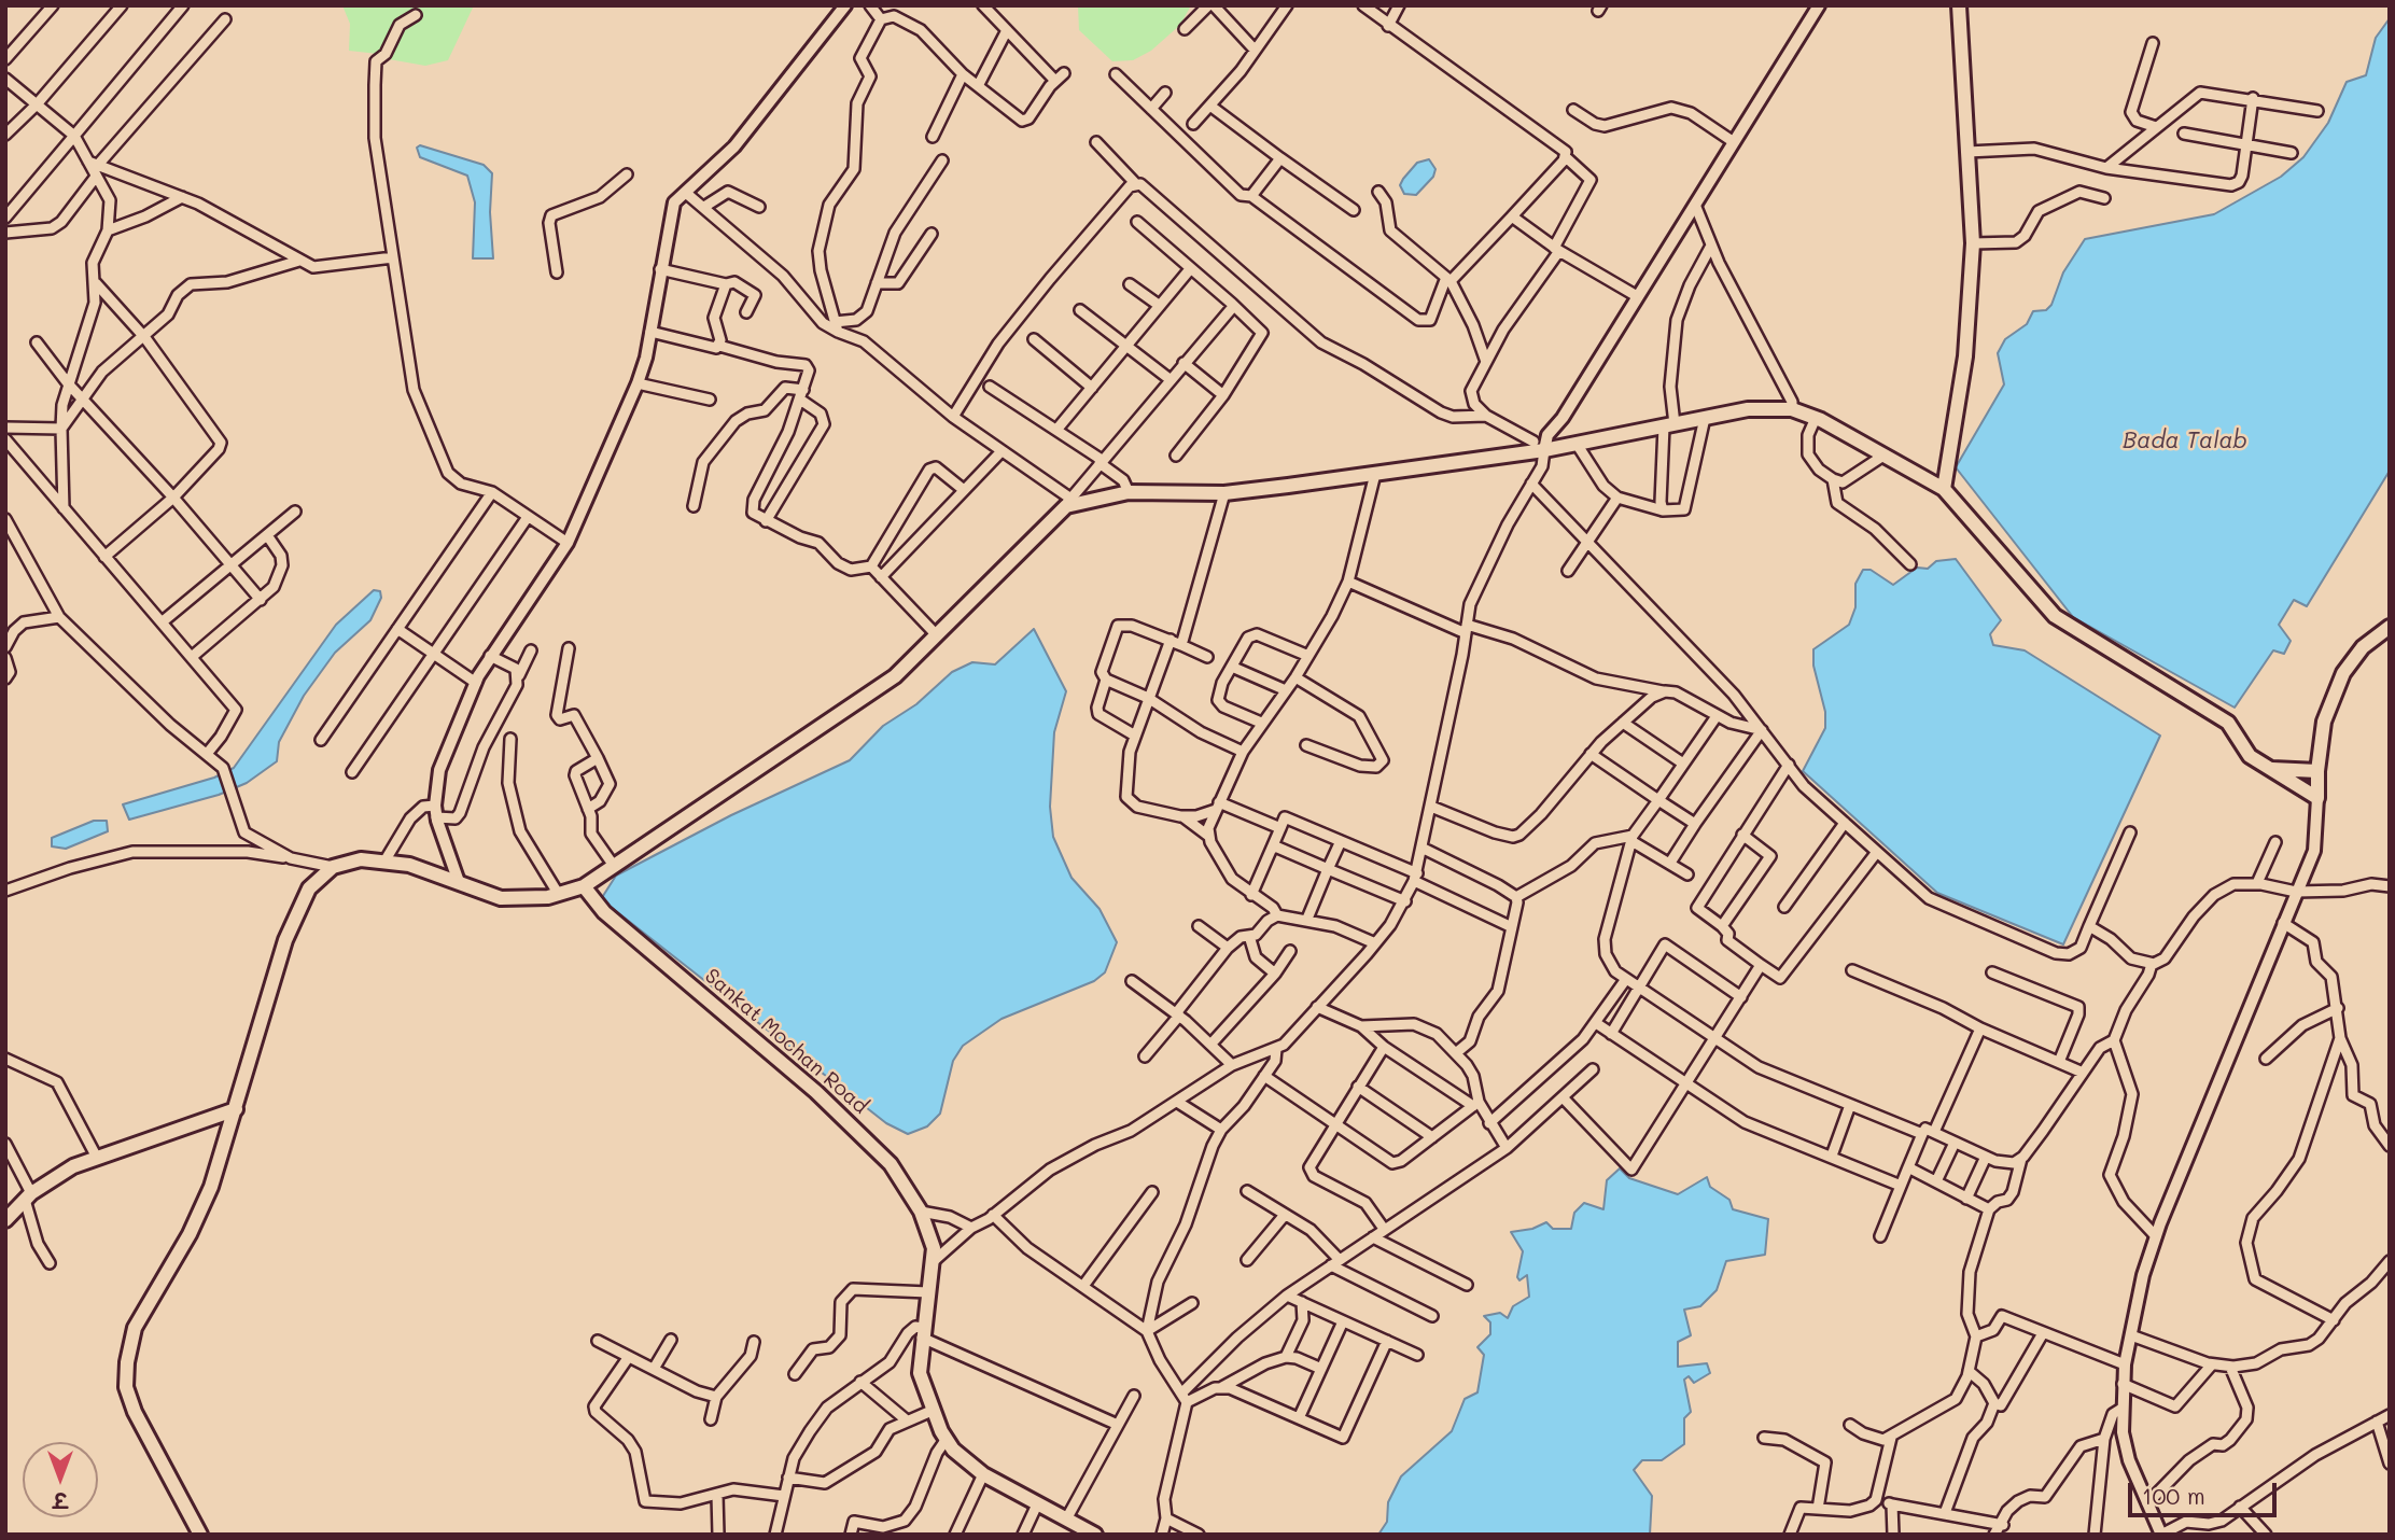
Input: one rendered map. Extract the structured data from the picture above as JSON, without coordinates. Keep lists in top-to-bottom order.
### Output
{
  "streets": {
    "main road": ["Sankat Mochan Road"]
  },
  "water": ["Bada Talab"],
  "scale_bar": "100 m",
  "north": "bottom"
}
